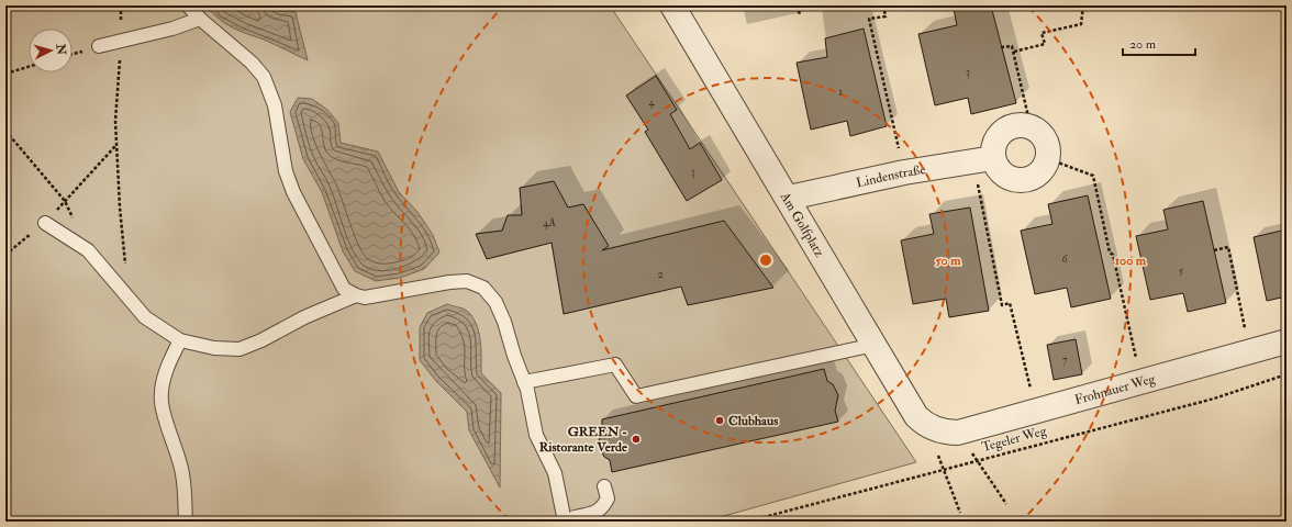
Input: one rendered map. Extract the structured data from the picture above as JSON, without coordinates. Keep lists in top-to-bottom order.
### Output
{
  "streets": {
    "street": ["Lindenstraße", "Am Golfplatz", "Frohnauer Weg"],
    "path": ["Tegeler Weg"]
  },
  "crossings": [
    ["Lindenstraße", "Am Golfplatz"],
    ["Am Golfplatz", "Frohnauer Weg"]
  ],
  "places": ["Clubhaus", "GREEN - Ristorante Verde"],
  "house_numbers": [
    "3",
    "1",
    "4",
    "3",
    "4A",
    "6",
    "5",
    "2",
    "7"
  ],
  "scale_bar": "20 m",
  "north": "right",
  "rings": ["50 m", "100 m"]
}
